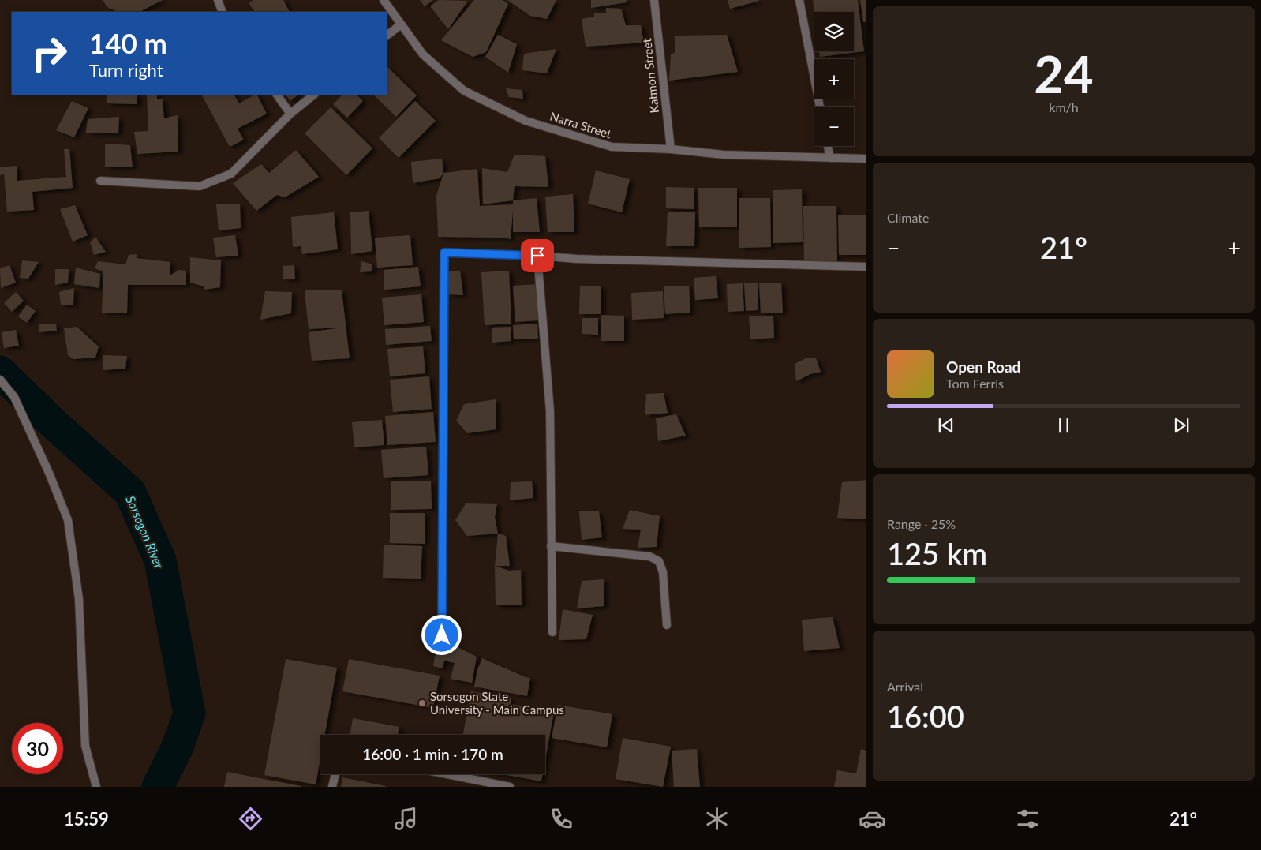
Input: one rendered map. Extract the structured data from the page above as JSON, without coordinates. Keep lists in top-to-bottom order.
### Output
{
  "streets": {
    "street": ["Katmon Street", "Narra Street"]
  },
  "crossings": [
    ["Katmon Street", "Narra Street"]
  ],
  "water": ["Sorsogon River"],
  "places": ["Sorsogon State University - Main Campus"],
  "page": {
    "tile": [
      ["24", "km/h"],
      "Climate",
      ["Range · 25%", "125 km"],
      ["Arrival", "16:00"]
    ],
    "map_buttons": ["+", "−"],
    "turn": ["140 m", "Turn right"],
    "heat": ["−", "21°", "+"],
    "song": ["Open Road", "Tom Ferris"],
    "limit": "30",
    "trip": "16:00 · 1 min · 170 m",
    "tabs": ["15:59", "21°"]
  }
}
